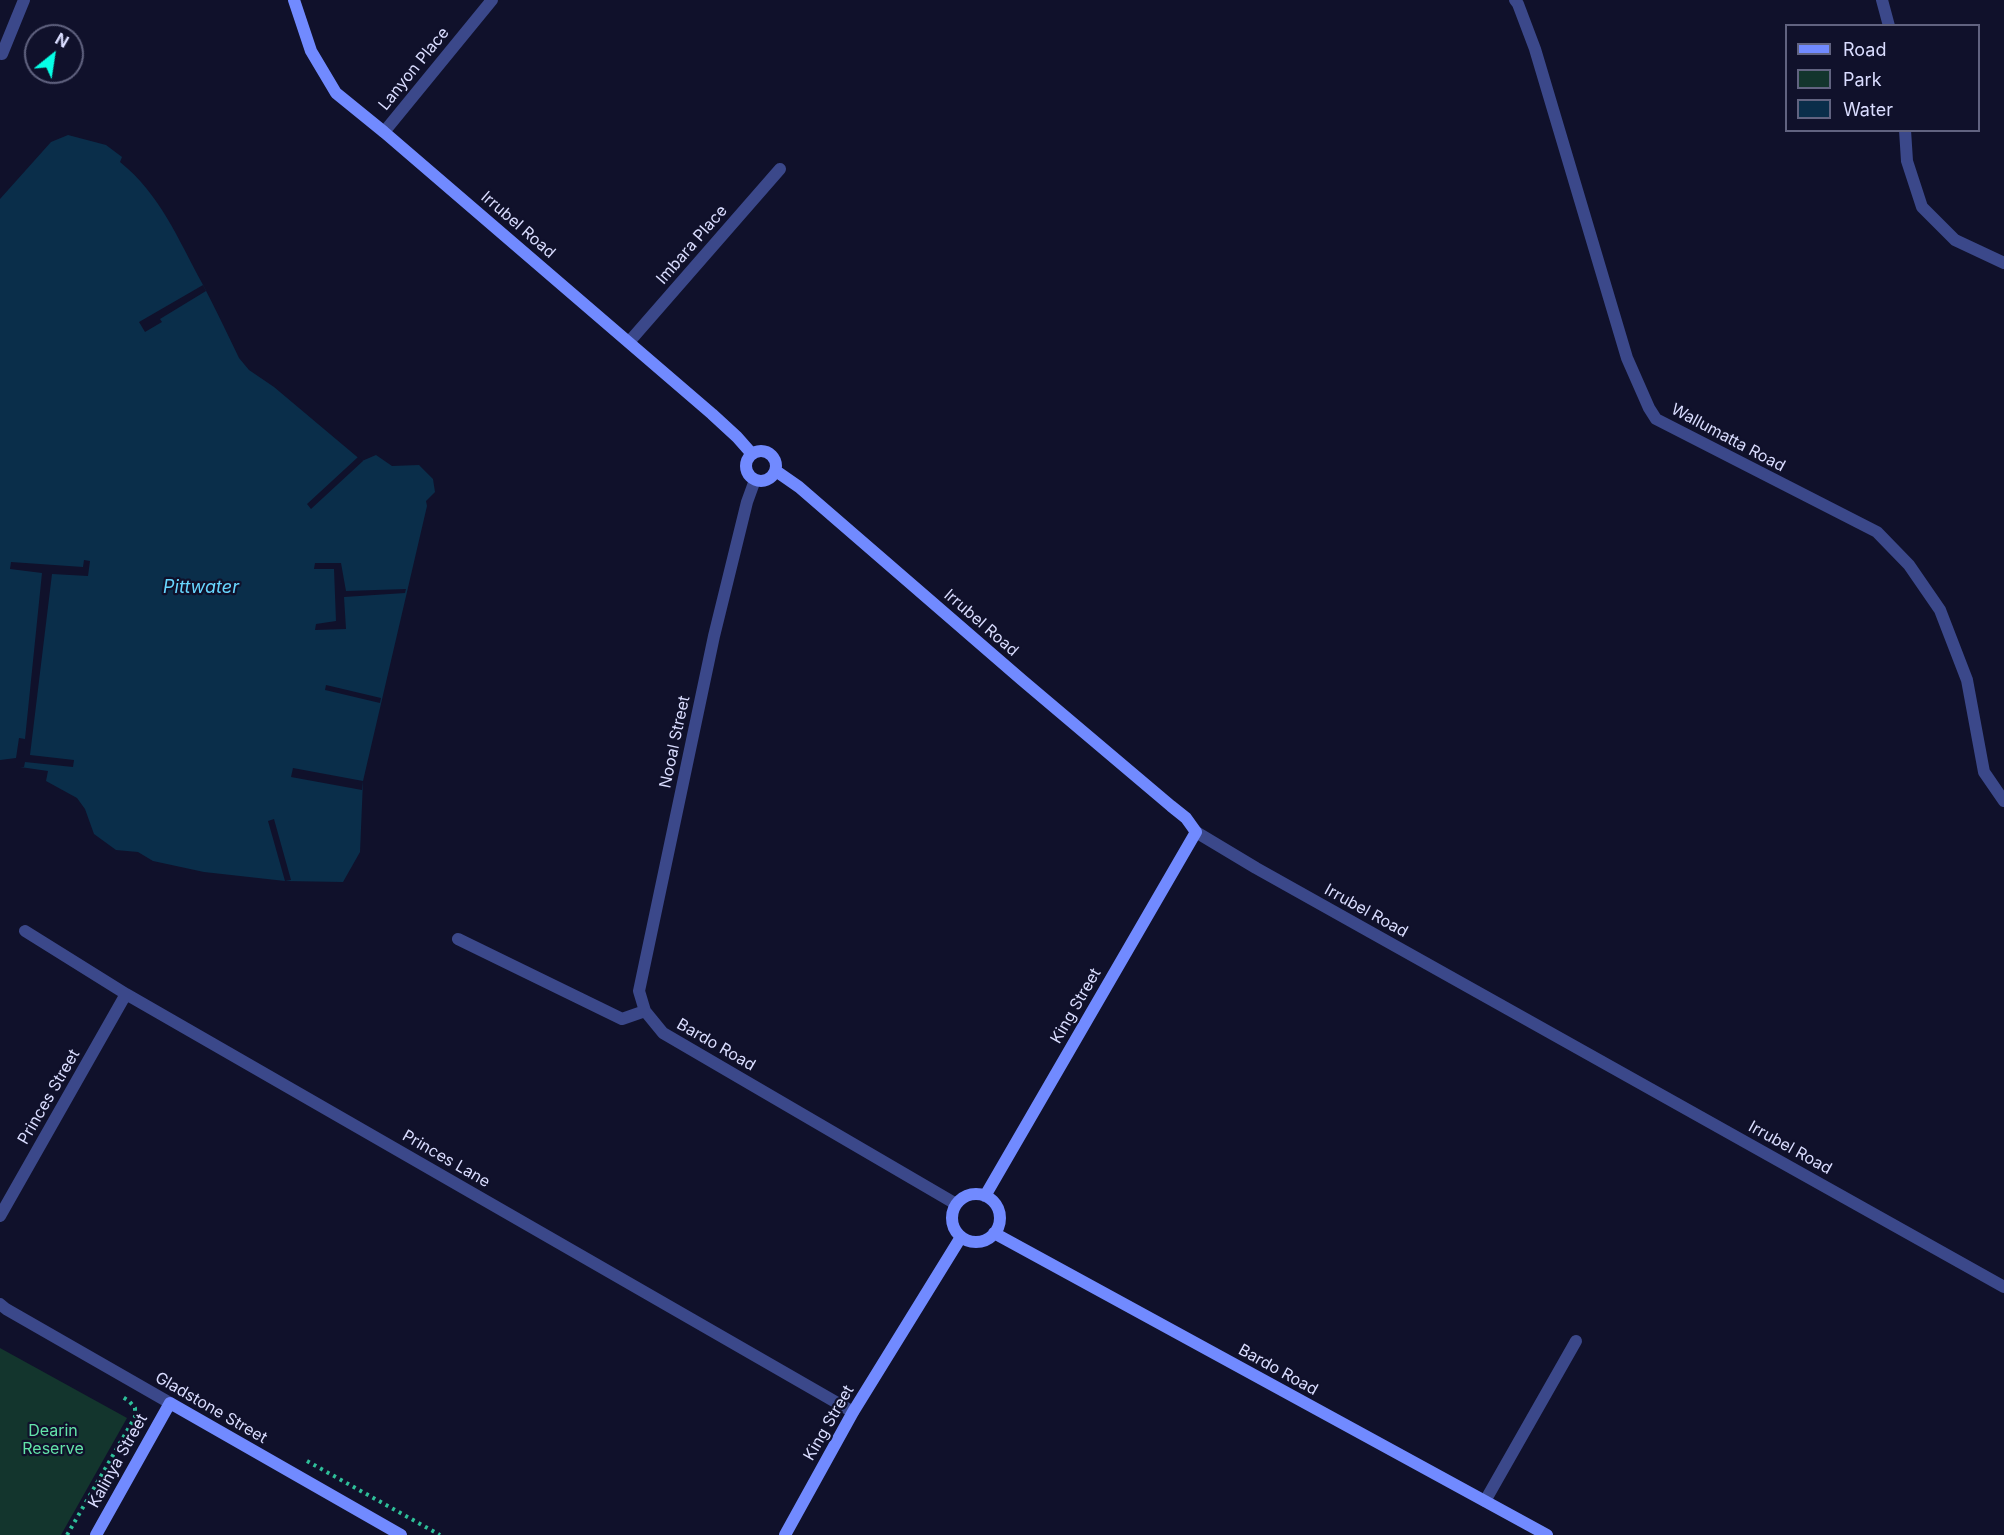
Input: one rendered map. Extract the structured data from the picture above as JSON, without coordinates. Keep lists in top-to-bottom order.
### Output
{
  "streets": {
    "street": [
      "Lanyon Place",
      "Irrubel Road",
      "Imbara Place",
      "Wallumatta Road",
      "Nooal Street",
      "King Street",
      "Bardo Road",
      "Princes Street",
      "Princes Lane",
      "Gladstone Street",
      "Kalinya Street"
    ]
  },
  "crossings": [
    ["Lanyon Place", "Irrubel Road"],
    ["Irrubel Road", "Imbara Place"],
    ["Irrubel Road", "Nooal Street"],
    ["Irrubel Road", "King Street"],
    ["Nooal Street", "Bardo Road"],
    ["King Street", "Bardo Road"],
    ["King Street", "Princes Lane"],
    ["Princes Street", "Princes Lane"],
    ["Gladstone Street", "Kalinya Street"]
  ],
  "water": ["Pittwater"],
  "parks": ["Dearin Reserve"],
  "legend": ["Road", "Park", "Water"],
  "north": "top right"
}
